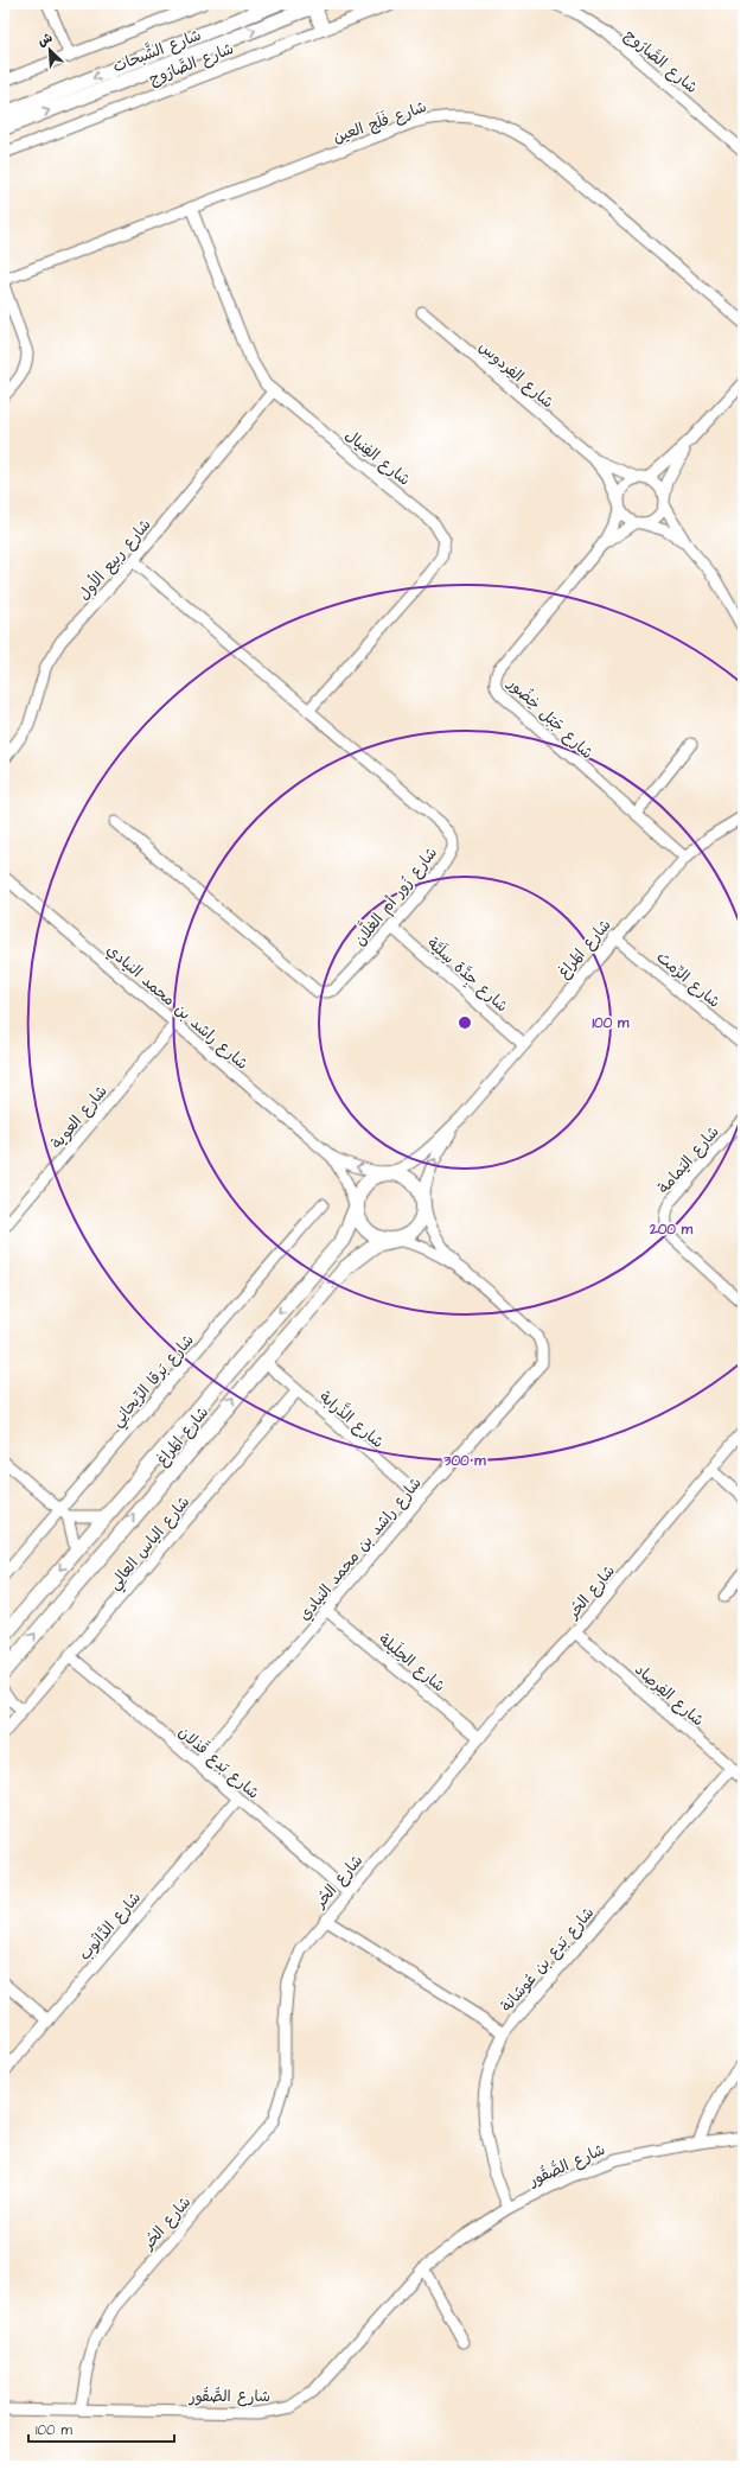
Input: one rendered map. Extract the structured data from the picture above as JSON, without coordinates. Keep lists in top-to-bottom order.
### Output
{
  "streets": {
    "street": [
      "شارع الشَّبحات",
      "شارع الصَّارُوج",
      "شارع فَلَج العين",
      "شارع الفِردوس",
      "شارع الفِنيال",
      "شارع ربيع الأول",
      "شارع جَبَل خِضُور",
      "شارع زُور أم الغلَّان",
      "شارع المَراغ",
      "شارع جِدَّة سِلَيَّة",
      "شارع الرِّمث",
      "شارع راشد بن محمد النيادي",
      "شارع العوية",
      "شارع اليَمامة",
      "شارع بَرقا الرِّيحانِي",
      "شارع الذَّرابة",
      "شارع الياس العالِي",
      "شارع الحُر",
      "شارع الحِلَيلة",
      "شارع الفِرصاد",
      "شارع بَدع قَذلان",
      "شارع الدَّانُوب",
      "شارع بَدع بن عُوشانة",
      "شارع الصُّقُور"
    ]
  },
  "crossings": [
    ["شارع فَلَج العين", "شارع الفِنيال"],
    ["شارع الفِردوس", "شارع جَبَل خِضُور"],
    ["شارع الفِنيال", "شارع ربيع الأول"],
    ["شارع الفِنيال", "شارع زُور أم الغلَّان"],
    ["شارع ربيع الأول", "شارع زُور أم الغلَّان"],
    ["شارع جَبَل خِضُور", "شارع المَراغ"],
    ["شارع زُور أم الغلَّان", "شارع جِدَّة سِلَيَّة"],
    ["شارع المَراغ", "شارع جِدَّة سِلَيَّة"],
    ["شارع المَراغ", "شارع الرِّمث"],
    ["شارع المَراغ", "شارع راشد بن محمد النيادي"],
    ["شارع المَراغ", "شارع الذَّرابة"],
    ["شارع راشد بن محمد النيادي", "شارع العوية"],
    ["شارع راشد بن محمد النيادي", "شارع الذَّرابة"],
    ["شارع راشد بن محمد النيادي", "شارع الحِلَيلة"],
    ["شارع راشد بن محمد النيادي", "شارع بَدع قَذلان"],
    ["شارع الذَّرابة", "شارع الياس العالِي"],
    ["شارع الياس العالِي", "شارع بَدع قَذلان"],
    ["شارع الحُر", "شارع الحِلَيلة"],
    ["شارع الحُر", "شارع الفِرصاد"],
    ["شارع الحُر", "شارع بَدع قَذلان"],
    ["شارع الحُر", "شارع الصُّقُور"],
    ["شارع الفِرصاد", "شارع بَدع بن عُوشانة"],
    ["شارع بَدع قَذلان", "شارع الدَّانُوب"],
    ["شارع بَدع بن عُوشانة", "شارع الصُّقُور"]
  ],
  "scale_bar": "100 m",
  "north": "top left",
  "rings": ["100 m", "200 m", "300 m"]
}
